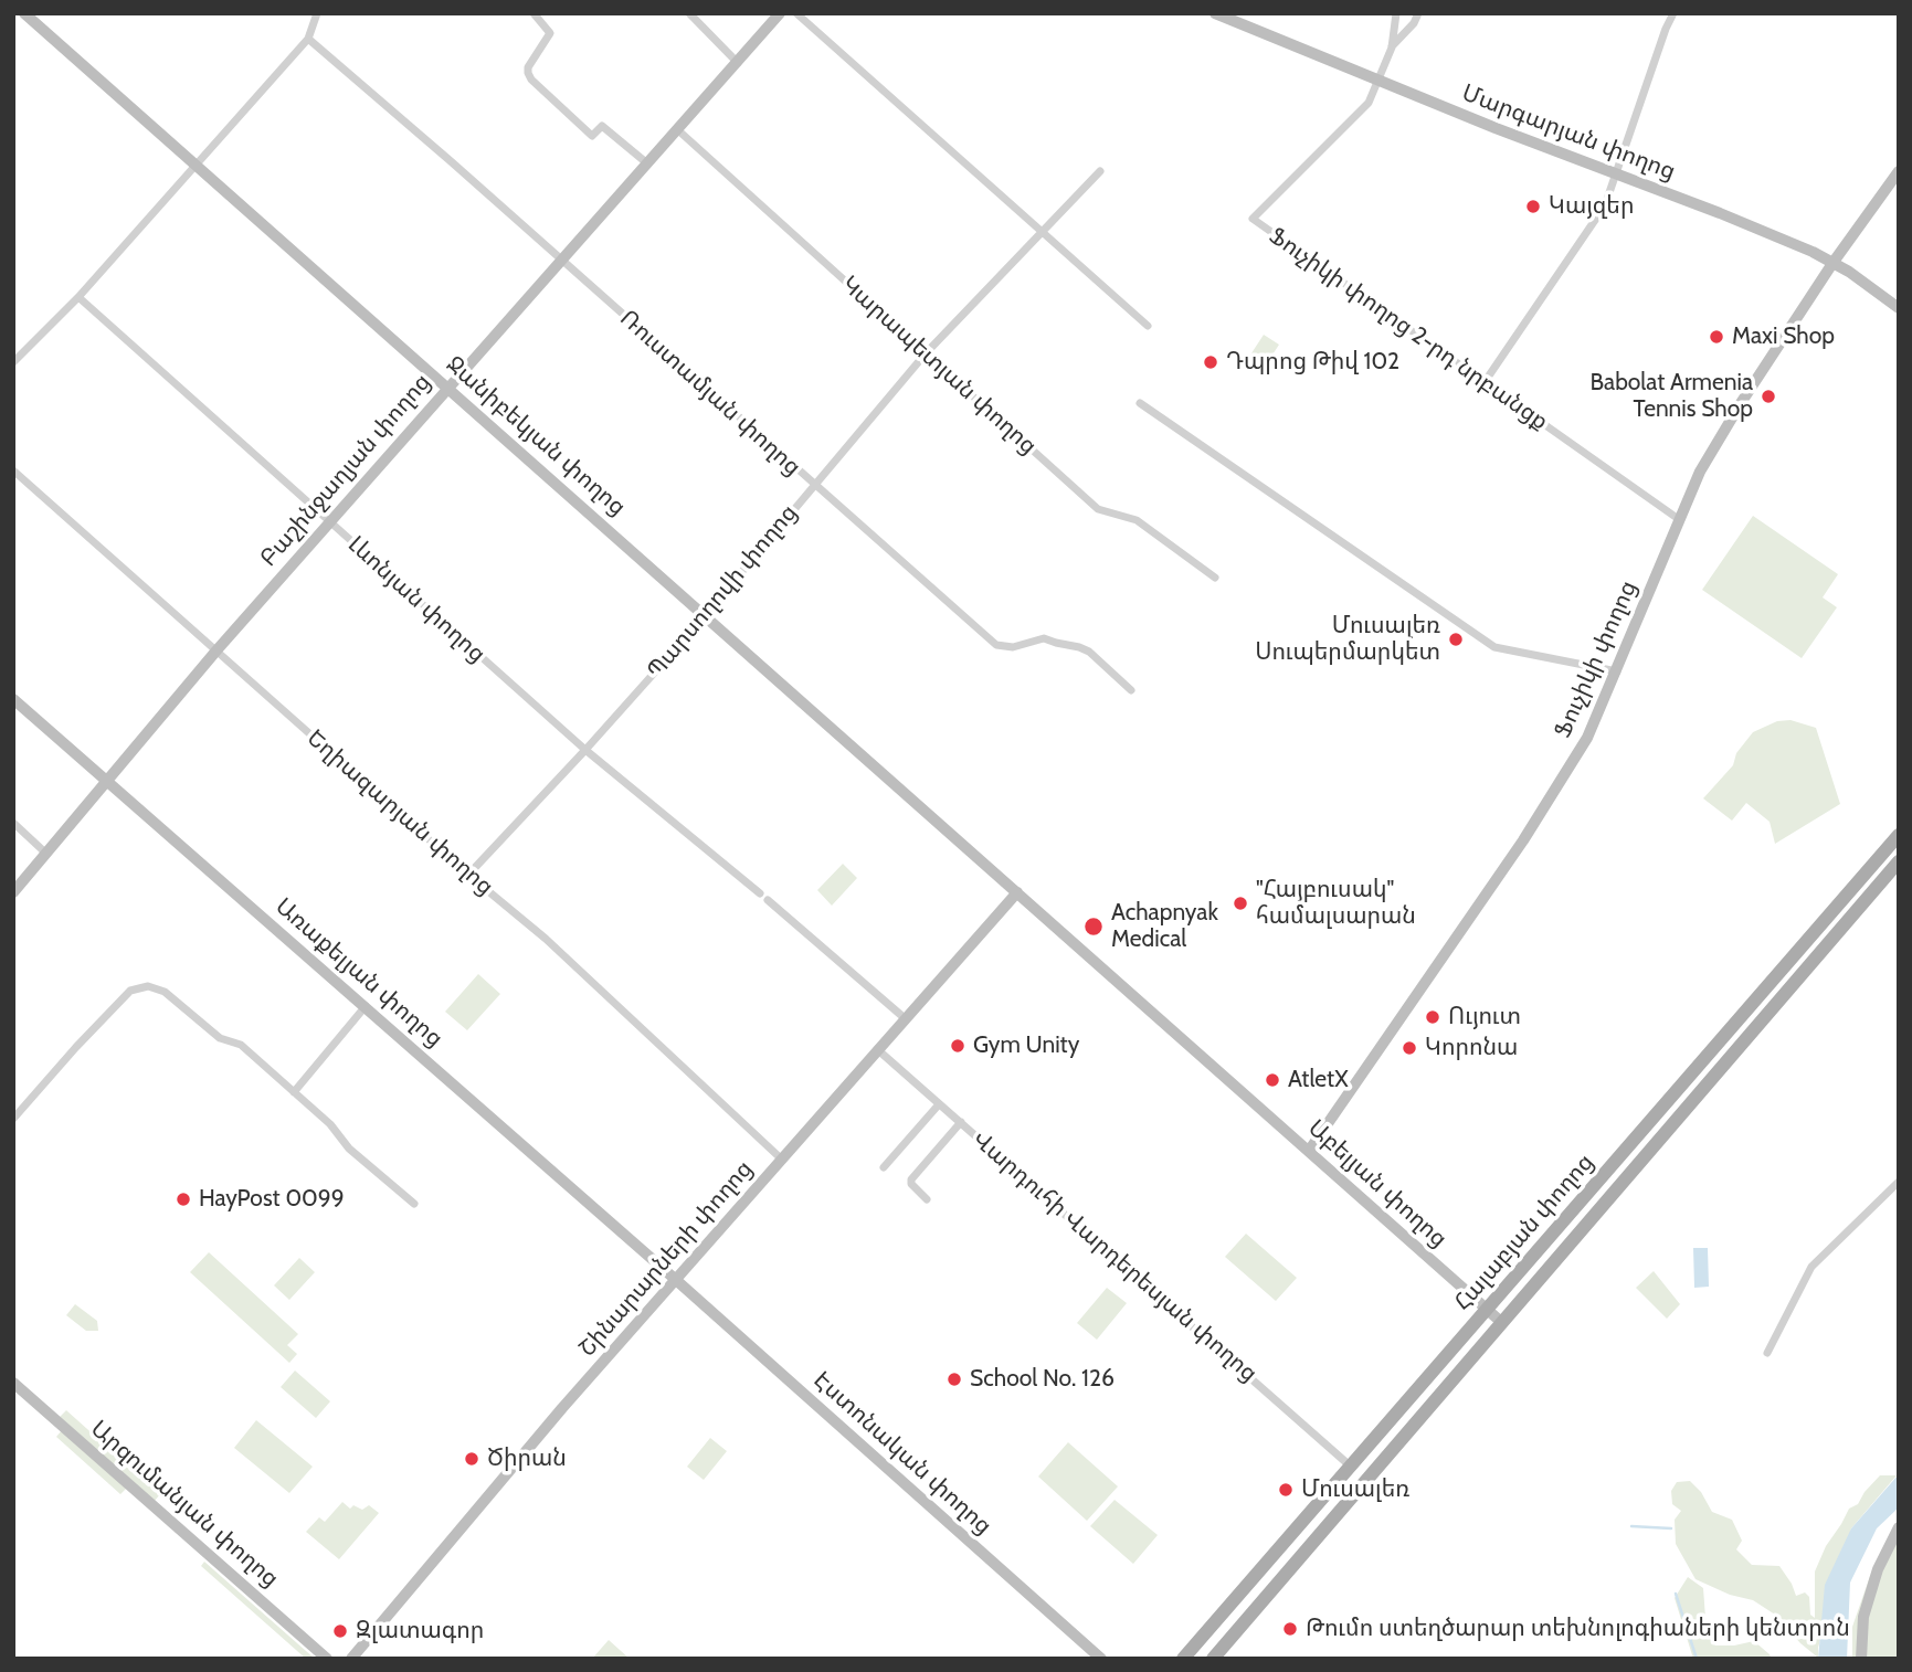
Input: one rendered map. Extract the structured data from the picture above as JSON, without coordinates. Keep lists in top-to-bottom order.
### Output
{
  "streets": {
    "main road": [
      "Մարգարյան փողոց",
      "Ջանիբեկյան փողոց",
      "Բաշինջաղյան փողոց",
      "Ֆուչիկի փողոց",
      "Առաքելյան փողոց",
      "Աբելյան փողոց",
      "Հալաբյան փողոց",
      "Շինարարների փողոց",
      "Էստոնական փողոց",
      "Արզումանյան փողոց"
    ],
    "street": [
      "Ֆուչիկի փողոց 2-րդ նրբանցք",
      "Կարապետյան փողոց",
      "Ռուստամյան փողոց",
      "Պարսողովի փողոց",
      "Լևոնյան փողոց",
      "Եղիազարյան փողոց",
      "Վարդուհի Վարդերեսյան փողոց"
    ]
  },
  "crossings": [
    ["Մարգարյան փողոց", "Ֆուչիկի փողոց 2-րդ նրբանցք"],
    ["Մարգարյան փողոց", "Ֆուչիկի փողոց"],
    ["Ֆուչիկի փողոց 2-րդ նրբանցք", "Ֆուչիկի փողոց"],
    ["Կարապետյան փողոց", "Բաշինջաղյան փողոց"],
    ["Կարապետյան փողոց", "Պարսողովի փողոց"],
    ["Ռուստամյան փողոց", "Բաշինջաղյան փողոց"],
    ["Ռուստամյան փողոց", "Պարսողովի փողոց"],
    ["Ջանիբեկյան փողոց", "Բաշինջաղյան փողոց"],
    ["Ջանիբեկյան փողոց", "Պարսողովի փողոց"],
    ["Ջանիբեկյան փողոց", "Աբելյան փողոց"],
    ["Ջանիբեկյան փողոց", "Շինարարների փողոց"],
    ["Բաշինջաղյան փողոց", "Լևոնյան փողոց"],
    ["Բաշինջաղյան փողոց", "Եղիազարյան փողոց"],
    ["Բաշինջաղյան փողոց", "Առաքելյան փողոց"],
    ["Պարսողովի փողոց", "Լևոնյան փողոց"],
    ["Պարսողովի փողոց", "Եղիազարյան փողոց"],
    ["Լևոնյան փողոց", "Շինարարների փողոց"],
    ["Ֆուչիկի փողոց", "Աբելյան փողոց"],
    ["Եղիազարյան փողոց", "Շինարարների փողոց"],
    ["Առաքելյան փողոց", "Շինարարների փողոց"],
    ["Առաքելյան փողոց", "Էստոնական փողոց"],
    ["Աբելյան փողոց", "Հալաբյան փողոց"],
    ["Աբելյան փողոց", "Շինարարների փողոց"],
    ["Հալաբյան փողոց", "Վարդուհի Վարդերեսյան փողոց"],
    ["Վարդուհի Վարդերեսյան փողոց", "Շինարարների փողոց"],
    ["Շինարարների փողոց", "Էստոնական փողոց"]
  ],
  "places": [
    "Կայզեր",
    "Maxi Shop",
    "Դպրոց Թիվ 102",
    "Babolat Armenia Tennis Shop",
    "Մուսալեռ Սուպերմարկետ",
    "\"Հայբուսակ\" համալսարան",
    "Achapnyak Medical",
    "Ույուտ",
    "Gym Unity",
    "Կորոնա",
    "AtletX",
    "HayPost 0099",
    "School No. 126",
    "Ծիրան",
    "Մուսալեռ",
    "Թումո ստեղծարար տեխնոլոգիաների կենտրոն",
    "Զլատագոր"
  ]
}
